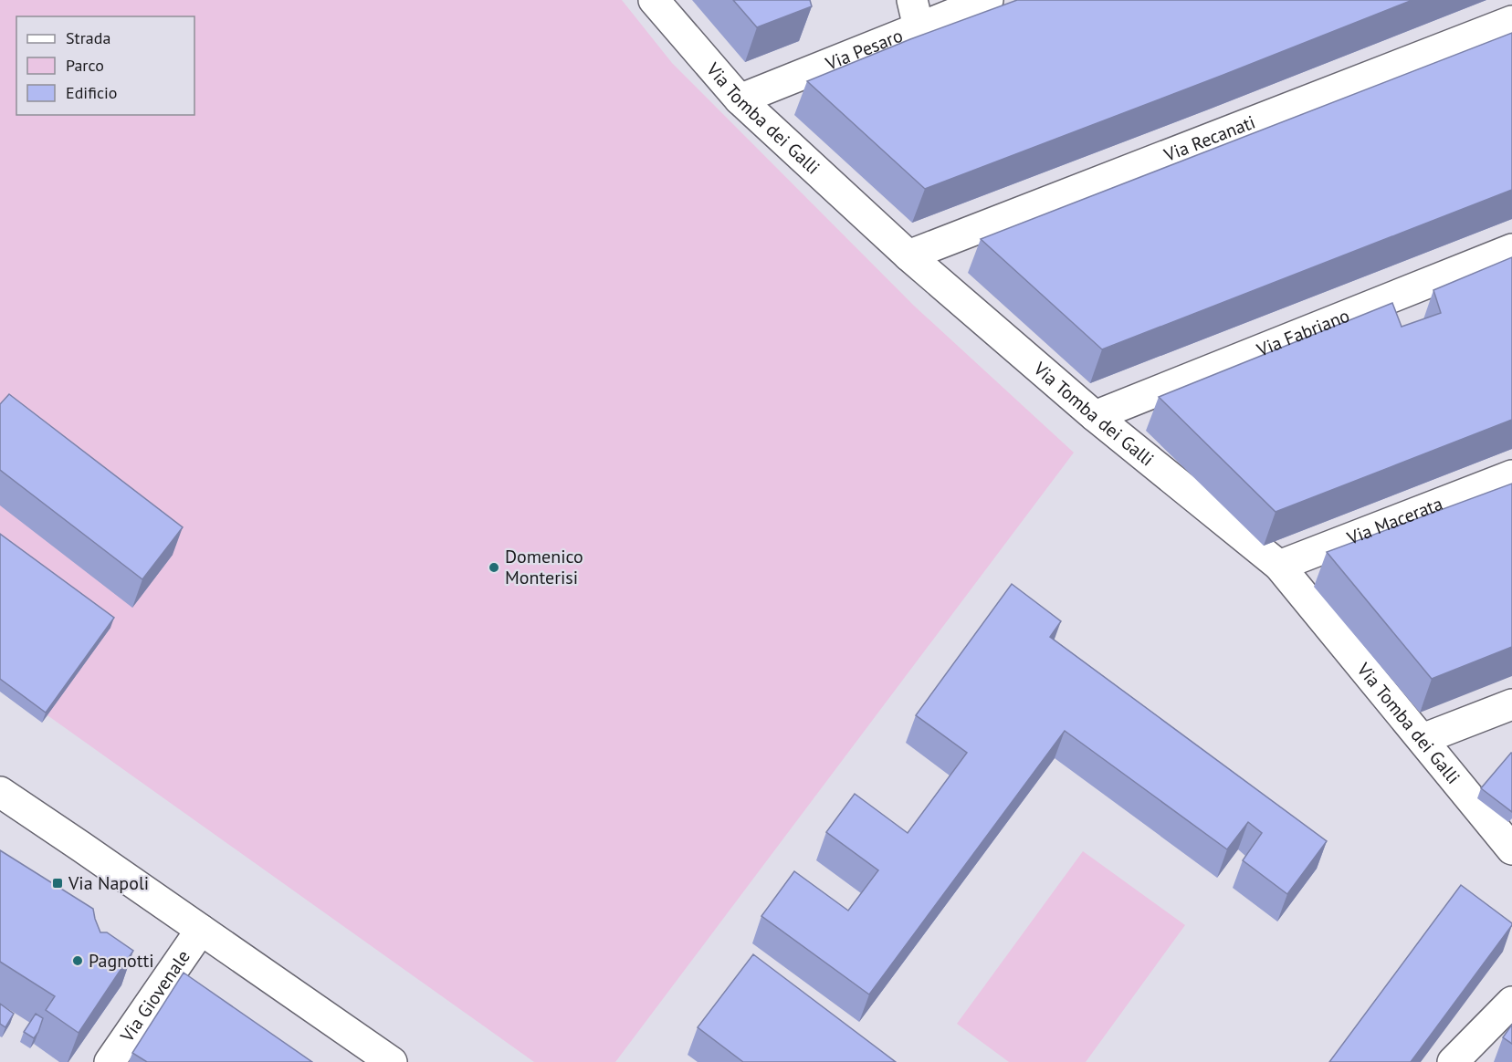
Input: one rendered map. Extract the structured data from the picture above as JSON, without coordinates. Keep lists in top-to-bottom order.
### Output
{
  "streets": {
    "street": [
      "Via Pesaro",
      "Via Tomba dei Galli",
      "Via Recanati",
      "Via Fabriano",
      "Via Macerata",
      "Via Giovenale"
    ]
  },
  "crossings": [
    ["Via Pesaro", "Via Tomba dei Galli"],
    ["Via Tomba dei Galli", "Via Recanati"],
    ["Via Tomba dei Galli", "Via Fabriano"],
    ["Via Tomba dei Galli", "Via Macerata"]
  ],
  "places": {
    "other": ["Domenico Monterisi", "Pagnotti"],
    "transit": ["Via Napoli"]
  },
  "legend": ["Strada", "Parco", "Edificio"]
}
